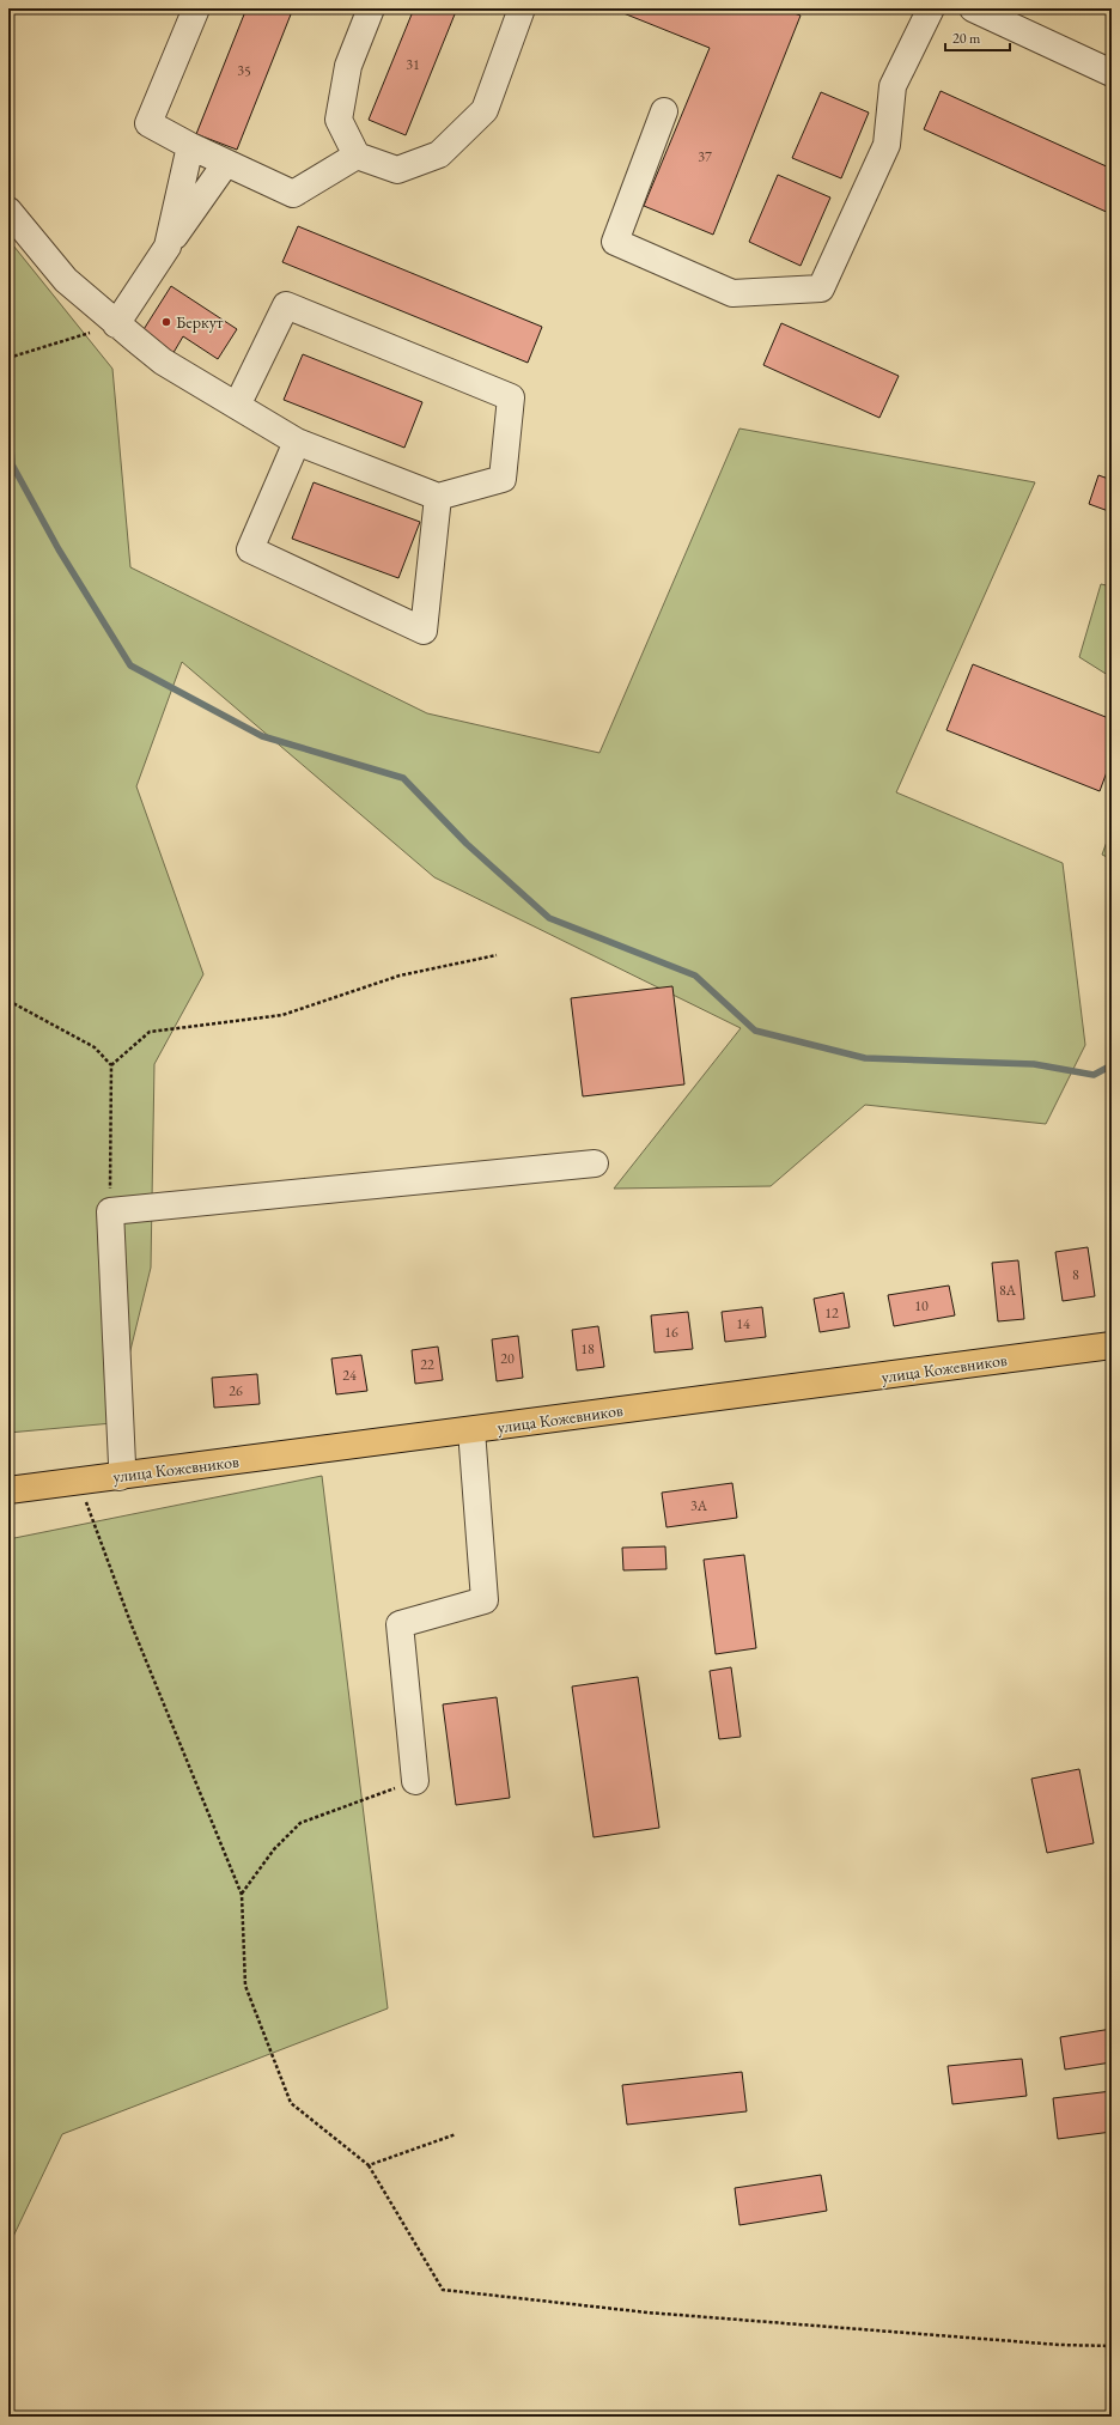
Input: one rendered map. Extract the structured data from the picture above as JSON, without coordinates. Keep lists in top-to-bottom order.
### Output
{
  "streets": {
    "main road": ["улица Кожевников"]
  },
  "places": ["Беркут"],
  "house_numbers": [
    "31",
    "35",
    "37",
    "8",
    "8А",
    "10",
    "12",
    "14",
    "16",
    "18",
    "20",
    "22",
    "24",
    "26",
    "3А"
  ],
  "scale_bar": "20 m"
}
